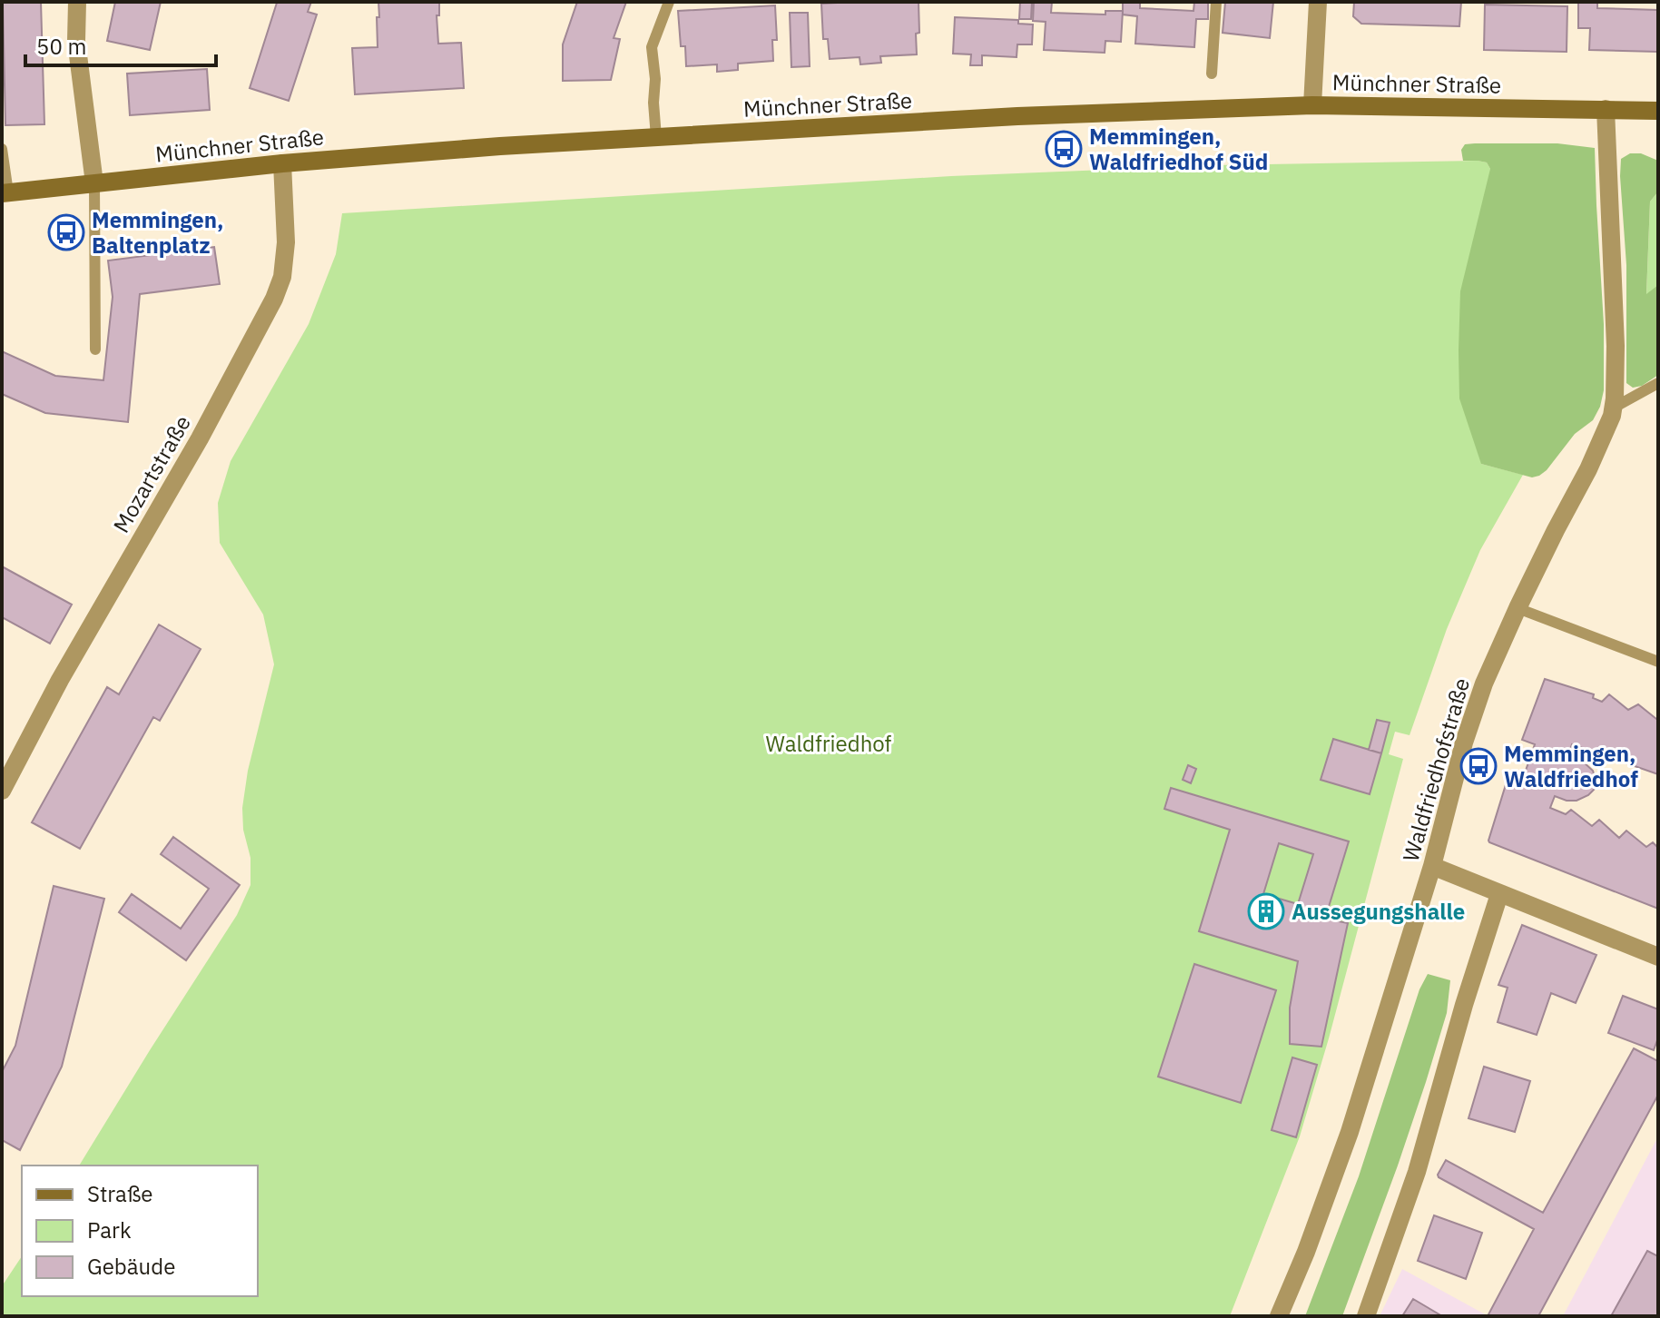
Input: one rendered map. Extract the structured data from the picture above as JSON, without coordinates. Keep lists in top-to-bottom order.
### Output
{
  "streets": {
    "street": ["Münchner Straße", "Mozartstraße", "Waldfriedhofstraße"]
  },
  "crossings": [
    ["Münchner Straße", "Mozartstraße"],
    ["Münchner Straße", "Waldfriedhofstraße"]
  ],
  "parks": ["Waldfriedhof"],
  "places": {
    "bus stop": ["Memmingen, Waldfriedhof Süd", "Memmingen, Baltenplatz", "Memmingen, Waldfriedhof"],
    "building": ["Aussegungshalle"]
  },
  "legend": ["Straße", "Park", "Gebäude"],
  "scale_bar": "50 m"
}
